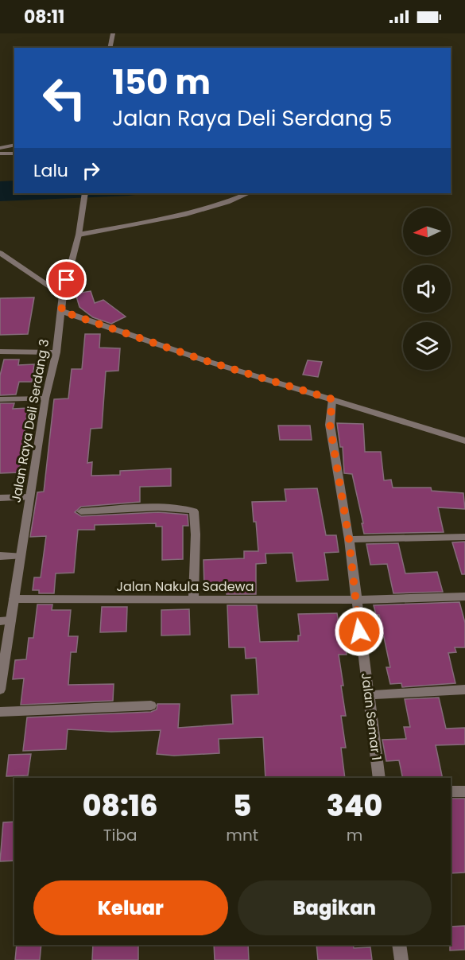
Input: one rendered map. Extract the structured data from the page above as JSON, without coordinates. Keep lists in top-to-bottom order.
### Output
{
  "streets": {
    "street": ["Jalan Raya Deli Serdang 3", "Jalan Nakula Sadewa", "Jalan Semar 1"]
  },
  "crossings": [
    ["Jalan Raya Deli Serdang 3", "Jalan Nakula Sadewa"],
    ["Jalan Nakula Sadewa", "Jalan Semar 1"]
  ],
  "north": "left",
  "page": {
    "status": "08:11",
    "turn": ["150 m", "Jalan Raya Deli Serdang 5"],
    "then": "Lalu",
    "eta": [
      "08:16",
      "Tiba",
      "5",
      "mnt",
      "340",
      "m"
    ],
    "buttons": ["Keluar", "Bagikan"]
  }
}
